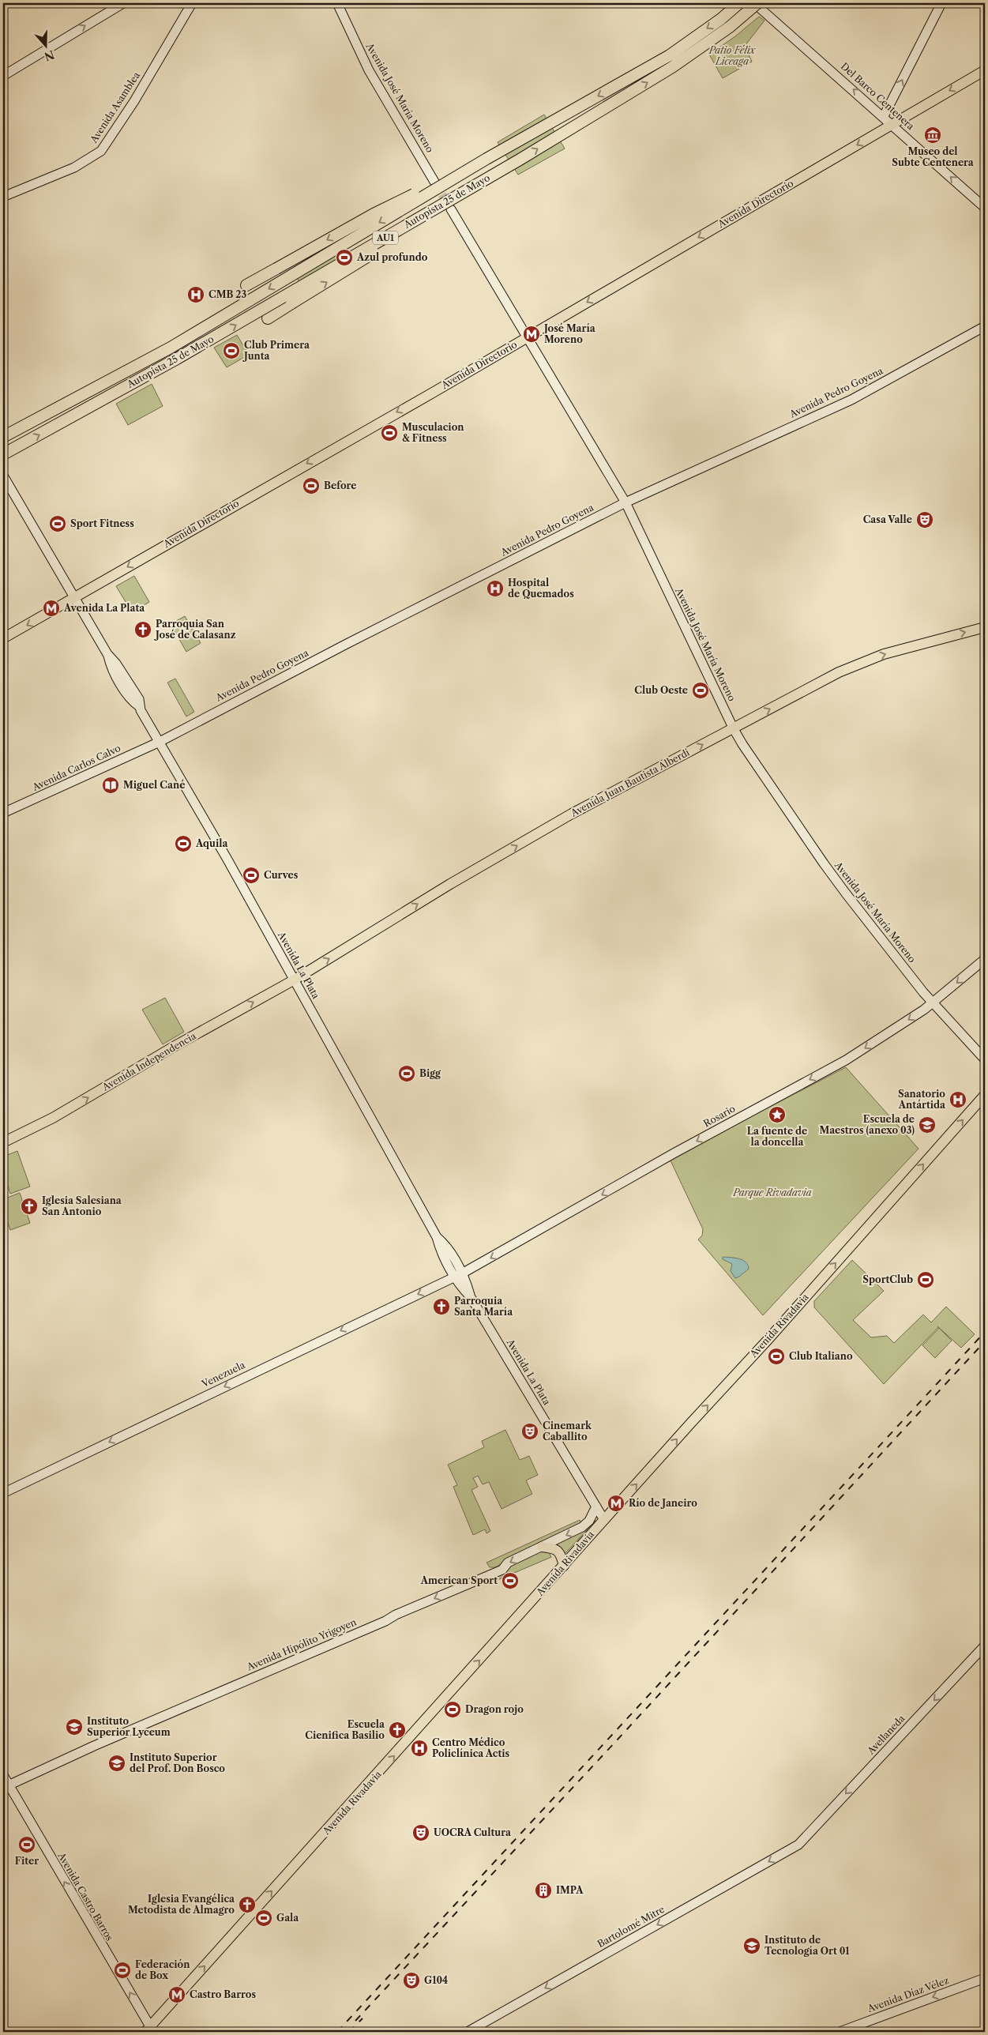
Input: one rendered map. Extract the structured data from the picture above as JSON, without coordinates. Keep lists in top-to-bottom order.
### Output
{
  "streets": {
    "highway": ["Autopista 25 de Mayo", "AU1"],
    "main road": [
      "Del Barco Centenera",
      "Avenida José María Moreno",
      "Avenida Asamblea",
      "Avenida Directorio",
      "Avenida Pedro Goyena",
      "Avenida Carlos Calvo",
      "Avenida Juan Bautista Alberdi",
      "Avenida La Plata",
      "Avenida Independencia",
      "Rosario",
      "Avenida Rivadavia",
      "Venezuela",
      "Avenida Hipólito Yrigoyen",
      "Avellaneda",
      "Avenida Castro Barros",
      "Bartolomé Mitre",
      "Avenida Díaz Vélez"
    ]
  },
  "crossings": [
    ["Del Barco Centenera", "Avenida Directorio"],
    ["Avenida José María Moreno", "Avenida Directorio"],
    ["Avenida José María Moreno", "Avenida Pedro Goyena"],
    ["Avenida José María Moreno", "Avenida Juan Bautista Alberdi"],
    ["Avenida José María Moreno", "Rosario"],
    ["Avenida Directorio", "Avenida La Plata"],
    ["Avenida Pedro Goyena", "Avenida Carlos Calvo"],
    ["Avenida Pedro Goyena", "Avenida La Plata"],
    ["Avenida Carlos Calvo", "Avenida La Plata"],
    ["Avenida Juan Bautista Alberdi", "Avenida La Plata"],
    ["Avenida Juan Bautista Alberdi", "Avenida Independencia"],
    ["Avenida La Plata", "Avenida Independencia"],
    ["Avenida La Plata", "Rosario"],
    ["Avenida La Plata", "Avenida Rivadavia"],
    ["Avenida La Plata", "Venezuela"],
    ["Avenida La Plata", "Avenida Hipólito Yrigoyen"],
    ["Rosario", "Venezuela"],
    ["Avenida Rivadavia", "Avenida Castro Barros"],
    ["Avenida Hipólito Yrigoyen", "Avenida Castro Barros"],
    ["Avellaneda", "Bartolomé Mitre"]
  ],
  "one_way": [
    "Del Barco Centenera",
    "Avenida Directorio",
    "Avenida Juan Bautista Alberdi",
    "Avenida Independencia",
    "Rosario",
    "Avenida Rivadavia",
    "Venezuela",
    "Avenida Hipólito Yrigoyen",
    "Avellaneda",
    "Avenida Castro Barros",
    "Bartolomé Mitre",
    "Avenida Díaz Vélez"
  ],
  "parks": ["Patio Félix Liceaga", "Parque Rivadavia"],
  "places": {
    "museum": ["Museo del Subte Centenera"],
    "sports": [
      "Azul profundo",
      "Club Primera Junta",
      "Musculacion & Fitness",
      "Before",
      "Sport Fitness",
      "Club Oeste",
      "Aquila",
      "Curves",
      "Bigg",
      "SportClub",
      "Club Italiano",
      "American Sport",
      "Dragon rojo",
      "Fiter",
      "Gala",
      "Federación de Box"
    ],
    "hospital": [
      "CMB 23",
      "Hospital de Quemados",
      "Sanatorio Antártida",
      "Centro Médico Policlínica Actis"
    ],
    "metro station": [
      "José María Moreno",
      "Avenida La Plata",
      "Río de Janeiro",
      "Castro Barros"
    ],
    "theatre": [
      "Casa Valle",
      "Cinemark Caballito",
      "UOCRA Cultura",
      "G104"
    ],
    "church": [
      "Parroquia San José de Calasanz",
      "Iglesia Salesiana San Antonio",
      "Parroquia Santa María",
      "Escuela Cienifica Basilio",
      "Iglesia Evangélica Metodista de Almagro"
    ],
    "library": ["Miguel Cané"],
    "place": ["La fuente de la doncella"],
    "school or university": [
      "Escuela de Maestros (anexo 03)",
      "Instituto Superior Lyceum",
      "Instituto Superior del Prof. Don Bosco",
      "Instituto de Tecnología Ort 01"
    ],
    "building": ["IMPA"]
  },
  "north": "bottom"
}
